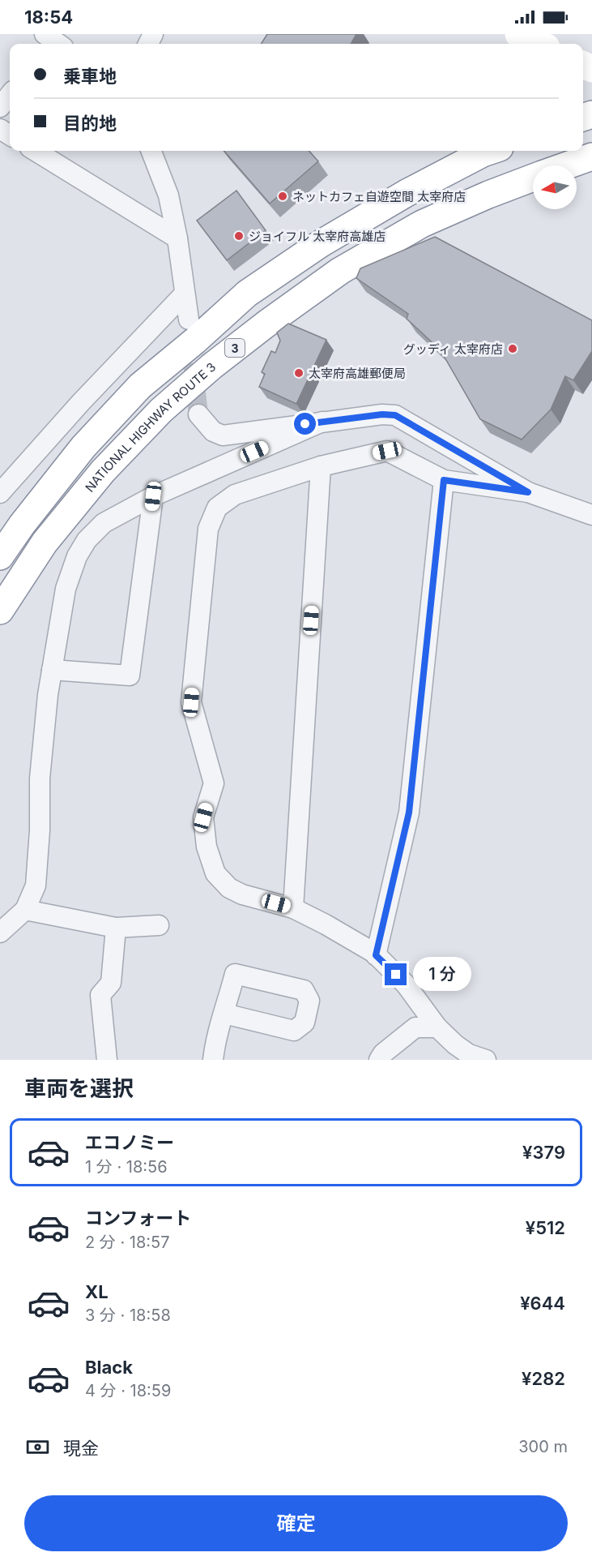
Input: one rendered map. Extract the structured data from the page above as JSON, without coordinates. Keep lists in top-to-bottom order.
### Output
{
  "streets": {
    "main road": ["3", "NATIONAL HIGHWAY ROUTE 3"]
  },
  "places": [
    "ネットカフェ自遊空間 太宰府店",
    "ジョイフル 太宰府高雄店",
    "グッディ 太宰府店",
    "太宰府高雄郵便局"
  ],
  "north": "left",
  "page": {
    "status": "18:54",
    "banner": ["乗車地", "目的地"],
    "bubble": "1 分",
    "heading": "車両を選択",
    "list": [
      {
        "name": "エコノミー",
        "note": "1 分 · 18:56",
        "value": "¥379"
      },
      {
        "name": "コンフォート",
        "note": "2 分 · 18:57",
        "value": "¥512"
      },
      {
        "name": "XL",
        "note": "3 分 · 18:58",
        "value": "¥644"
      },
      {
        "name": "Black",
        "note": "4 分 · 18:59",
        "value": "¥282"
      }
    ],
    "pay": ["現金", "300 m"],
    "buttons": "確定"
  }
}
